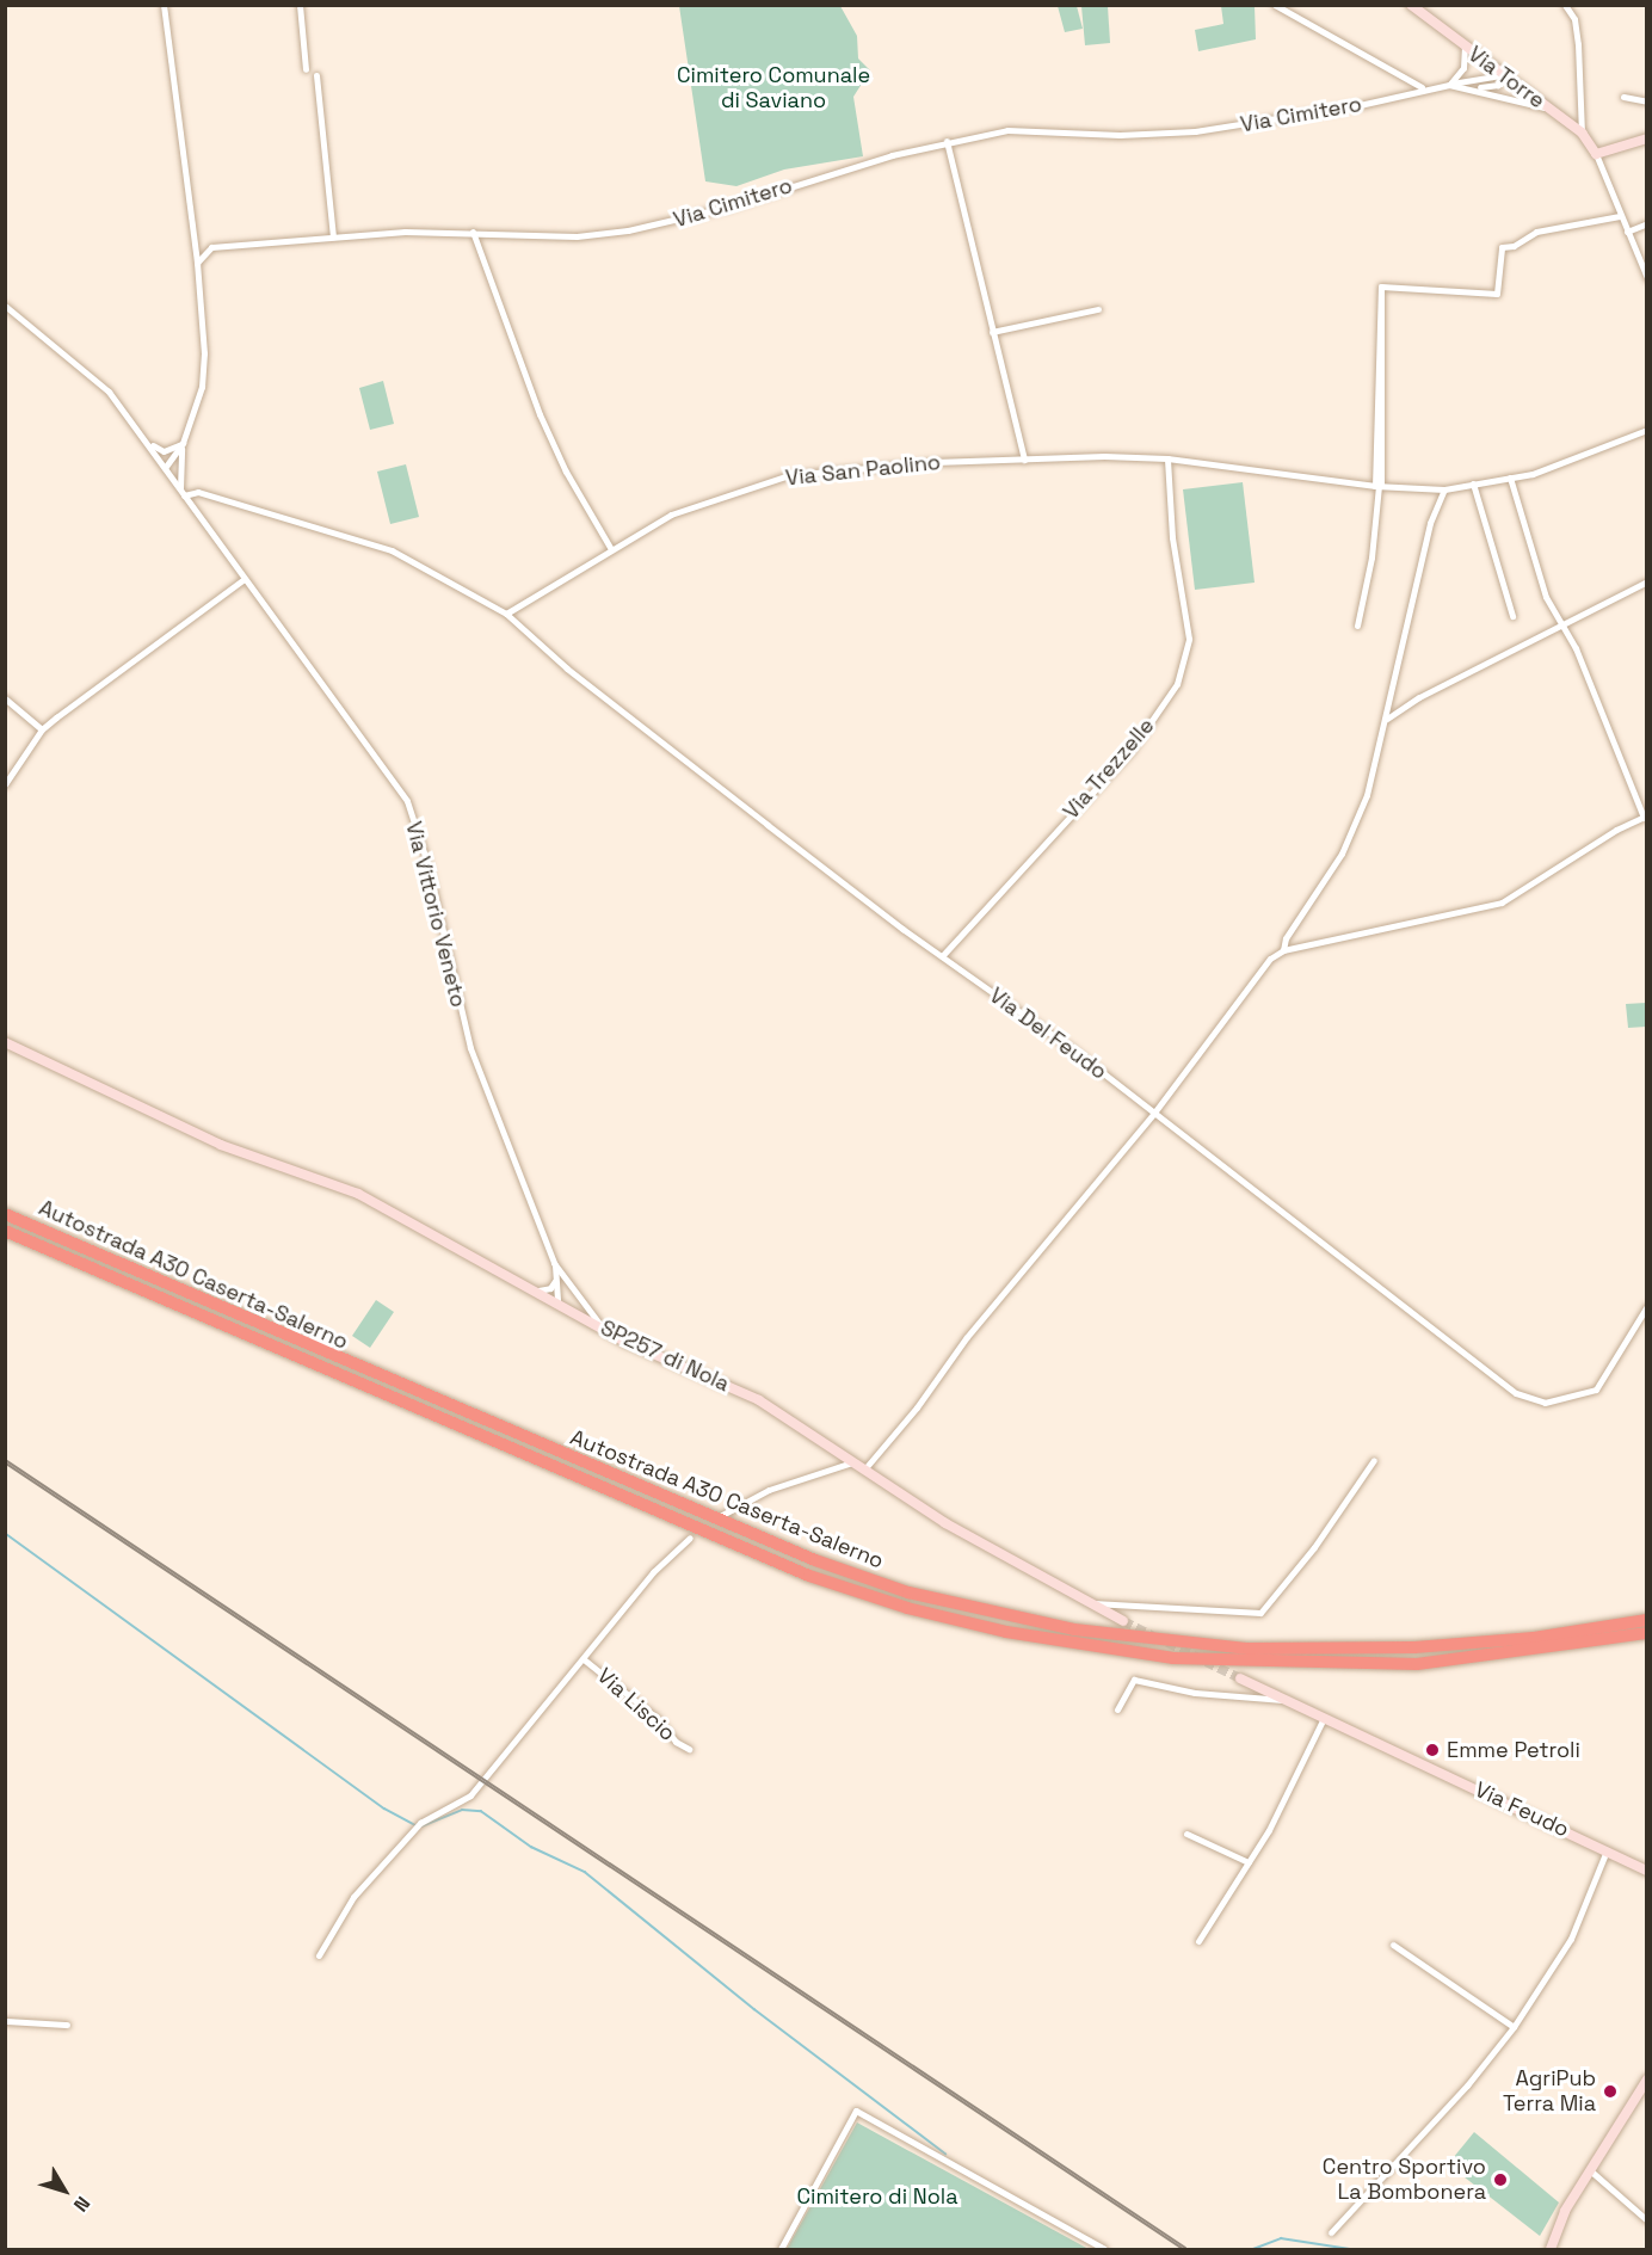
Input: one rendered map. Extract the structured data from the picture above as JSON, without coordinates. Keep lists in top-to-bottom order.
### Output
{
  "streets": {
    "highway": ["Autostrada A30 Caserta-Salerno"],
    "street": [
      "Via Torre",
      "Via Cimitero",
      "Via San Paolino",
      "Via Trezzelle",
      "Via Vittorio Veneto",
      "Via Del Feudo",
      "SP257 di Nola",
      "Via Liscio",
      "Via Feudo"
    ]
  },
  "crossings": [
    ["Via Torre", "Via Cimitero"],
    ["Via San Paolino", "Via Trezzelle"],
    ["Via Trezzelle", "Via Del Feudo"],
    ["Via Vittorio Veneto", "SP257 di Nola"]
  ],
  "parks": ["Cimitero Comunale di Saviano", "Cimitero di Nola"],
  "places": ["Emme Petroli", "AgriPub Terra Mia", "Centro Sportivo La Bombonera"],
  "north": "bottom right"
}
